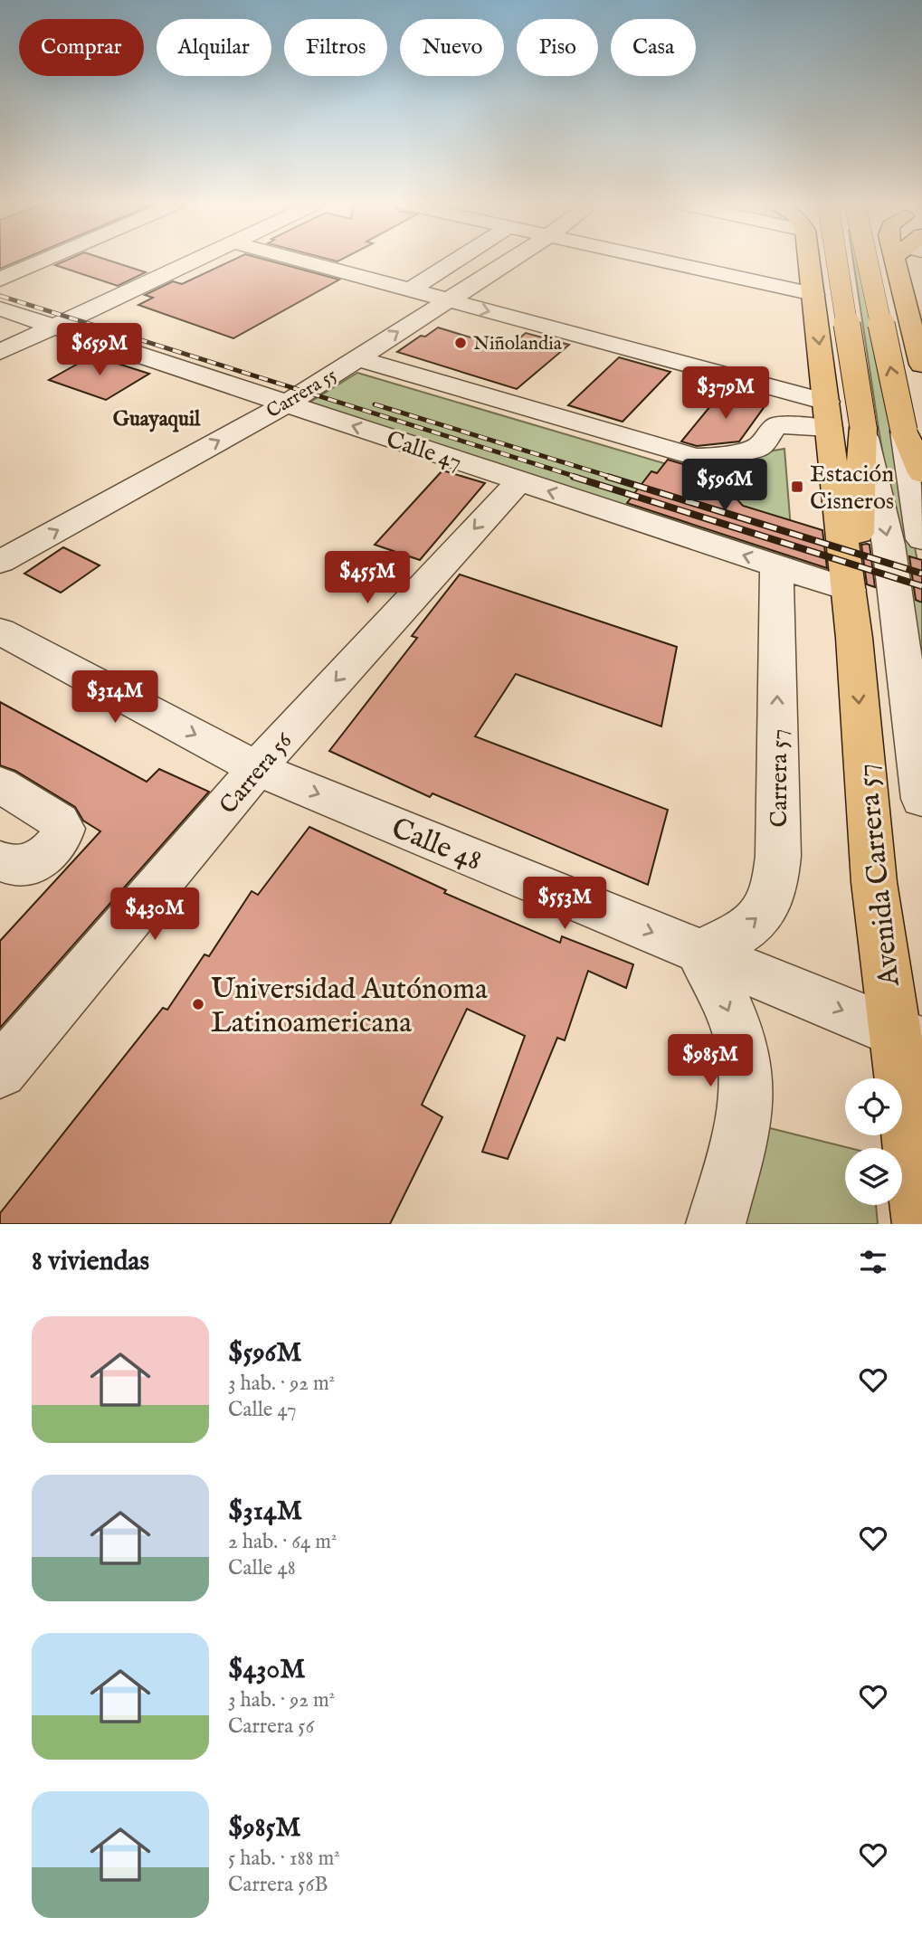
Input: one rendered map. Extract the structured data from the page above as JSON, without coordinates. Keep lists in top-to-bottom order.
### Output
{
  "streets": {
    "main road": ["Avenida Carrera 57"],
    "street": [
      "Carrera 55",
      "Calle 47",
      "Carrera 56",
      "Carrera 57",
      "Calle 48"
    ]
  },
  "crossings": [
    ["Carrera 55", "Calle 47"],
    ["Calle 47", "Carrera 56"],
    ["Calle 47", "Carrera 57"],
    ["Calle 47", "Avenida Carrera 57"],
    ["Carrera 56", "Calle 48"],
    ["Carrera 57", "Calle 48"],
    ["Calle 48", "Avenida Carrera 57"]
  ],
  "one_way": ["Carrera 56", "Calle 48"],
  "districts": ["Guayaquil"],
  "places": {
    "other": ["Niñolandia", "Universidad Autónoma Latinoamericana"],
    "transit": ["Estación Cisneros"]
  },
  "page": {
    "chip": [
      "Comprar",
      "Alquilar",
      "Filtros",
      "Nuevo",
      "Piso",
      "Casa"
    ],
    "price": [
      "$659M",
      "$379M",
      "$596M",
      "$455M",
      "$314M",
      "$553M",
      "$430M",
      "$985M"
    ],
    "heading": "8 viviendas",
    "list": [
      {
        "name": "$596M",
        "note": "3 hab. · 92 m² · Calle 47"
      },
      {
        "name": "$314M",
        "note": "2 hab. · 64 m² · Calle 48"
      },
      {
        "name": "$430M",
        "note": "3 hab. · 92 m² · Carrera 56"
      },
      {
        "name": "$985M",
        "note": "5 hab. · 188 m² · Carrera 56B"
      }
    ]
  }
}
